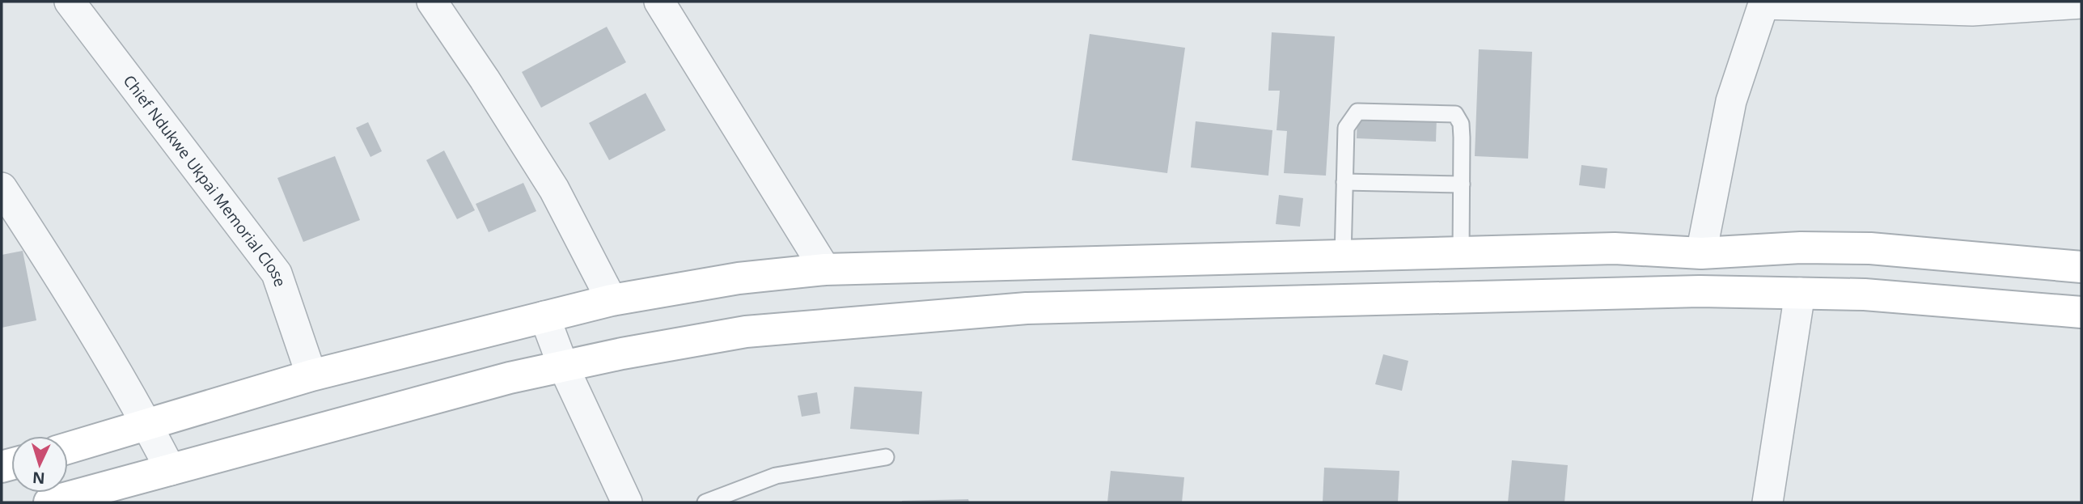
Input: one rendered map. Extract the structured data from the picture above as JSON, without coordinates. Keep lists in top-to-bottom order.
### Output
{
  "streets": {
    "street": ["Chief Ndukwe Ukpai Memorial Close"]
  },
  "north": "bottom"
}
